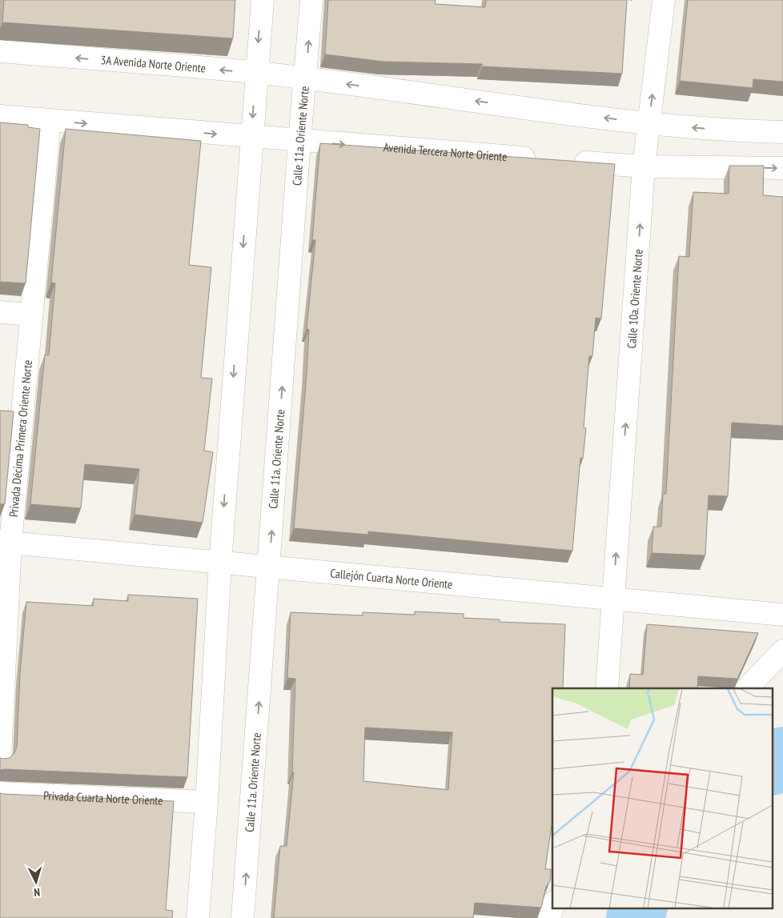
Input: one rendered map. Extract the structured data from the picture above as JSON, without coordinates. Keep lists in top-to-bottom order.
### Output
{
  "streets": {
    "street": [
      "3A Avenida Norte Oriente",
      "Calle 11a. Oriente Norte",
      "Avenida Tercera Norte Oriente",
      "Calle 10a. Oriente Norte",
      "Privada Décima Primera Oriente Norte",
      "Callejón Cuarta Norte Oriente",
      "Privada Cuarta Norte Oriente"
    ]
  },
  "crossings": [
    ["3A Avenida Norte Oriente", "Calle 11a. Oriente Norte"],
    ["Calle 11a. Oriente Norte", "Avenida Tercera Norte Oriente"],
    ["Calle 11a. Oriente Norte", "Callejón Cuarta Norte Oriente"],
    ["Calle 10a. Oriente Norte", "Callejón Cuarta Norte Oriente"],
    ["Privada Décima Primera Oriente Norte", "Callejón Cuarta Norte Oriente"]
  ],
  "one_way": ["Calle 10a. Oriente Norte"],
  "north": "bottom"
}
